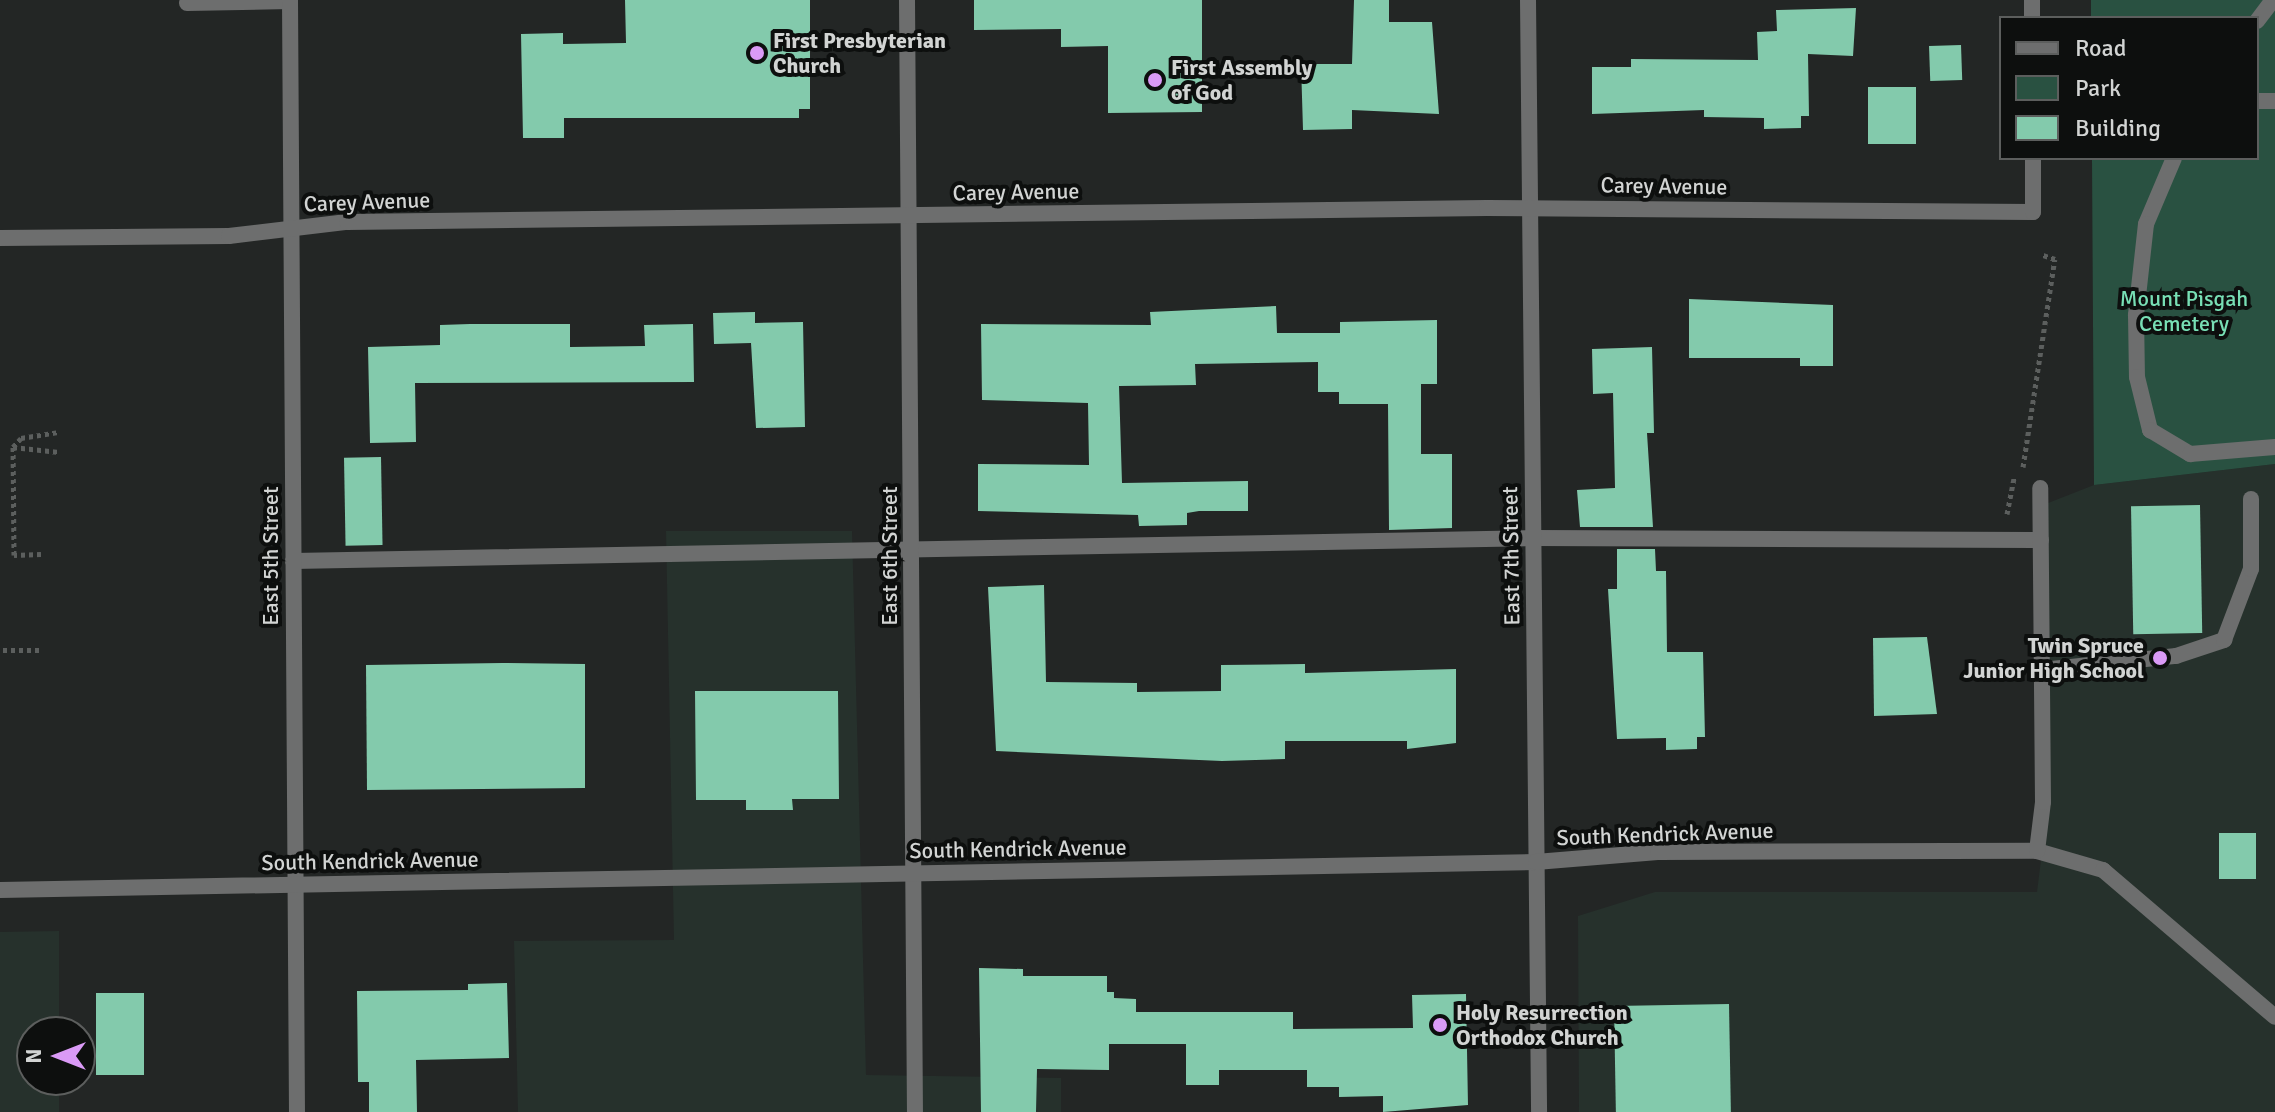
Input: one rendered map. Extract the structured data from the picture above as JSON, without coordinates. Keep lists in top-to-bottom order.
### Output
{
  "streets": {
    "street": [
      "Carey Avenue",
      "East 5th Street",
      "East 6th Street",
      "East 7th Street",
      "South Kendrick Avenue"
    ]
  },
  "crossings": [
    ["Carey Avenue", "East 5th Street"],
    ["Carey Avenue", "East 6th Street"],
    ["Carey Avenue", "East 7th Street"],
    ["East 5th Street", "South Kendrick Avenue"],
    ["East 6th Street", "South Kendrick Avenue"],
    ["East 7th Street", "South Kendrick Avenue"]
  ],
  "parks": ["Mount Pisgah Cemetery"],
  "places": [
    "First Presbyterian Church",
    "First Assembly of God",
    "Twin Spruce Junior High School",
    "Holy Resurrection Orthodox Church"
  ],
  "legend": ["Road", "Park", "Building"],
  "north": "left"
}
